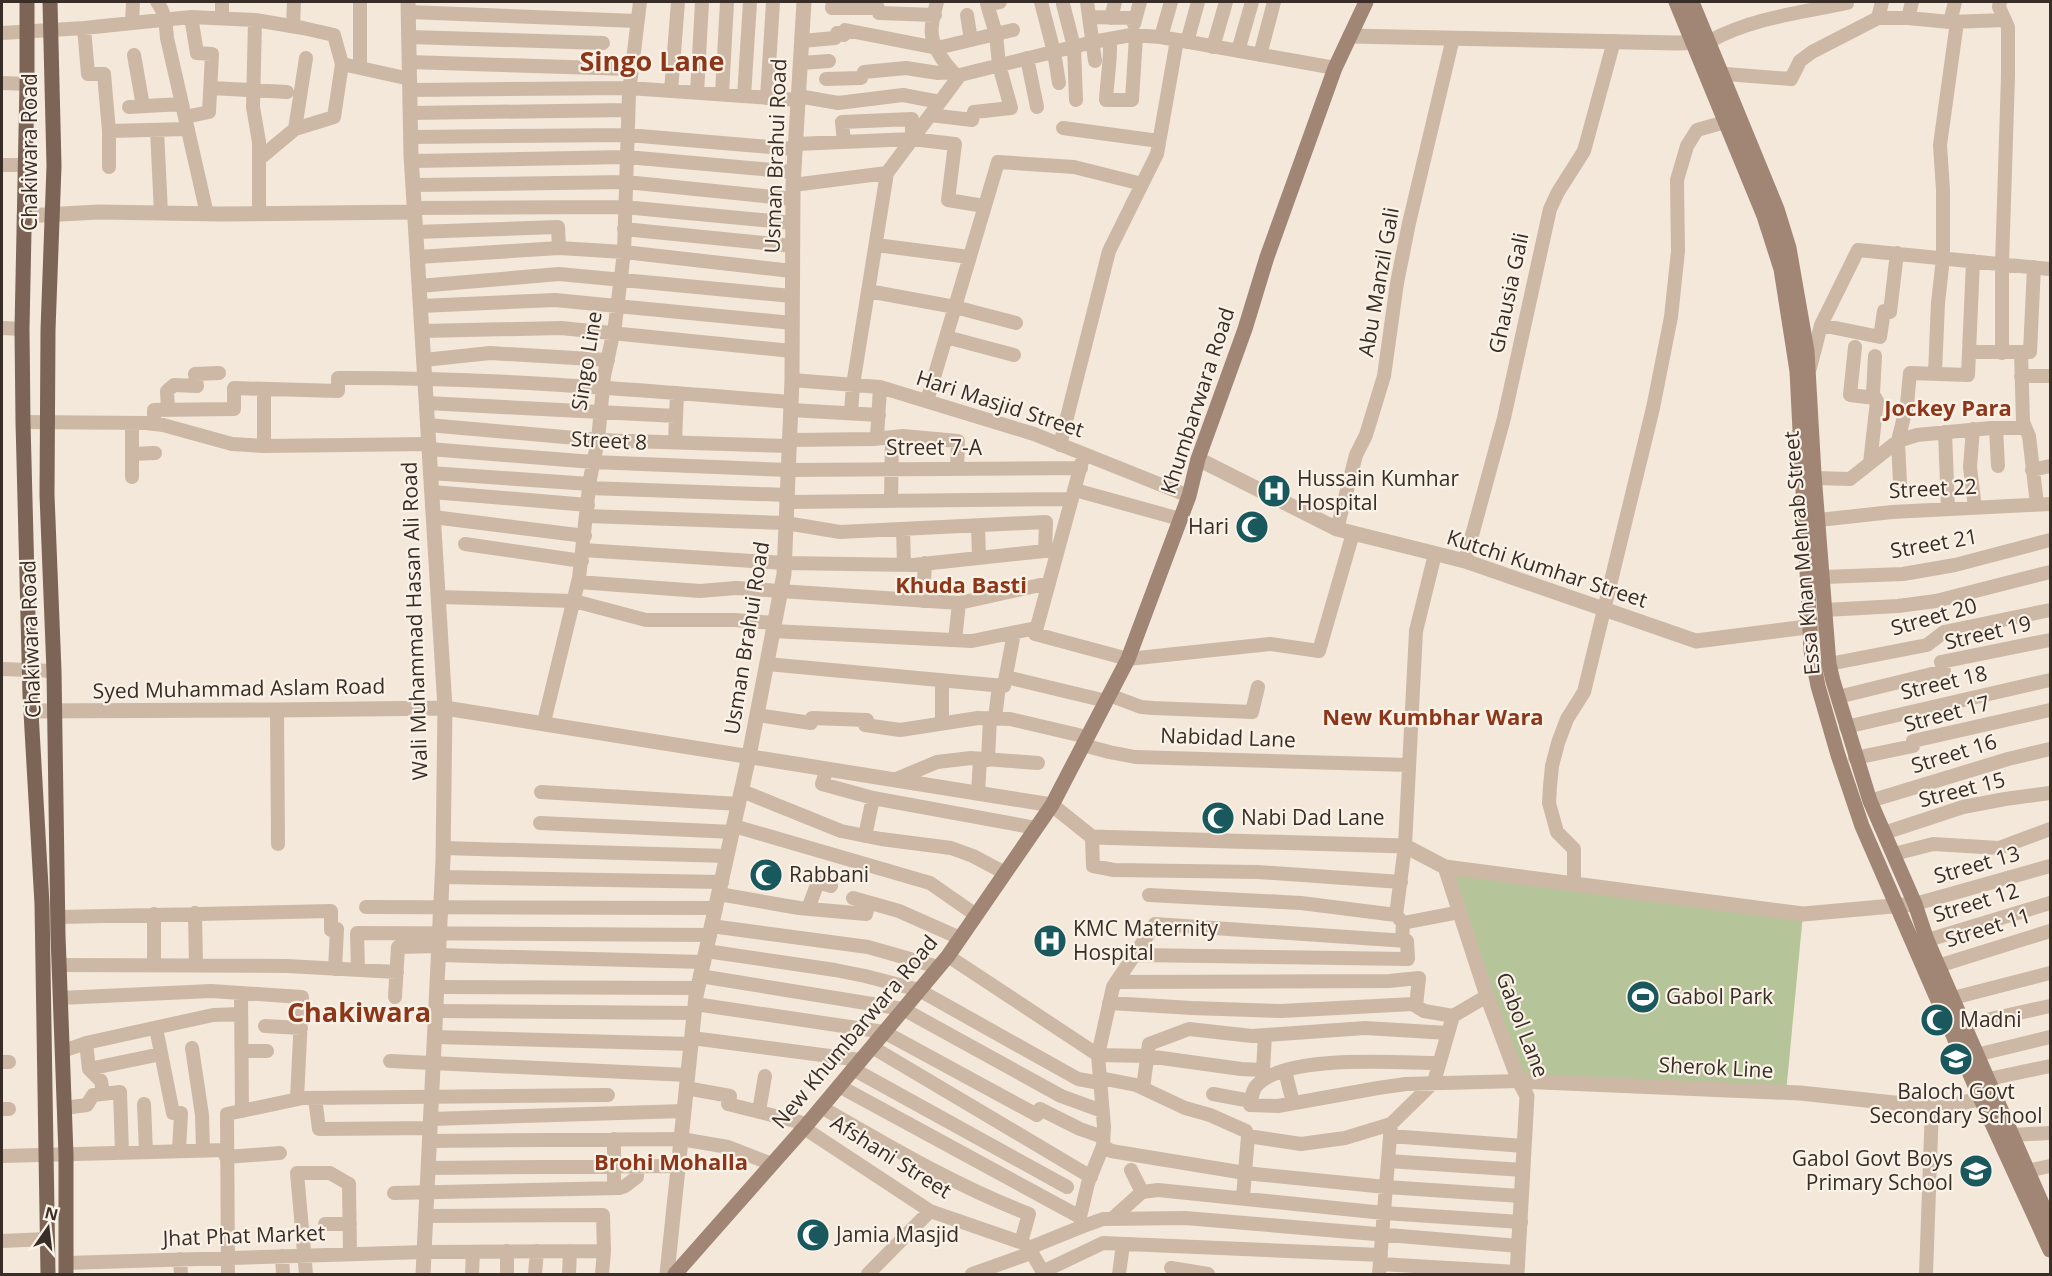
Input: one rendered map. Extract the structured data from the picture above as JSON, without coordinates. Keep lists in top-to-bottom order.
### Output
{
  "streets": {
    "main road": [
      "Chakiwara Road",
      "Khumbarwara Road",
      "Essa Khan Mehrab Street",
      "New Khumbarwara Road"
    ],
    "street": [
      "Usman Brahui Road",
      "Abu Manzil Gali",
      "Ghausia Gali",
      "Singo Line",
      "Hari Masjid Street",
      "Street 8",
      "Street 7-A",
      "Street 22",
      "Street 21",
      "Kutchi Kumhar Street",
      "Street 20",
      "Wali Muhammad Hasan Ali Road",
      "Street 19",
      "Street 18",
      "Syed Muhammad Aslam Road",
      "Street 17",
      "Nabidad Lane",
      "Street 16",
      "Street 15",
      "Street 13",
      "Street 12",
      "Street 11",
      "Gabol Lane",
      "Sherok Line",
      "Afshani Street",
      "Jhat Phat Market"
    ]
  },
  "crossings": [
    ["Chakiwara Road", "Street 8"],
    ["Chakiwara Road", "Syed Muhammad Aslam Road"],
    ["Chakiwara Road", "Jhat Phat Market"],
    ["Usman Brahui Road", "Hari Masjid Street"],
    ["Usman Brahui Road", "Street 8"],
    ["Usman Brahui Road", "Street 7-A"],
    ["Usman Brahui Road", "Syed Muhammad Aslam Road"],
    ["Usman Brahui Road", "Nabidad Lane"],
    ["Usman Brahui Road", "Afshani Street"],
    ["Abu Manzil Gali", "Kutchi Kumhar Street"],
    ["Ghausia Gali", "Kutchi Kumhar Street"],
    ["Singo Line", "Street 8"],
    ["Singo Line", "Syed Muhammad Aslam Road"],
    ["Khumbarwara Road", "Hari Masjid Street"],
    ["Khumbarwara Road", "Kutchi Kumhar Street"],
    ["Khumbarwara Road", "Syed Muhammad Aslam Road"],
    ["Khumbarwara Road", "Nabidad Lane"],
    ["Khumbarwara Road", "New Khumbarwara Road"],
    ["Hari Masjid Street", "Street 7-A"],
    ["Street 8", "Street 7-A"],
    ["Street 8", "Wali Muhammad Hasan Ali Road"],
    ["Street 22", "Essa Khan Mehrab Street"],
    ["Street 21", "Essa Khan Mehrab Street"],
    ["Essa Khan Mehrab Street", "Kutchi Kumhar Street"],
    ["Essa Khan Mehrab Street", "Street 20"],
    ["Essa Khan Mehrab Street", "Street 19"],
    ["Essa Khan Mehrab Street", "Street 18"],
    ["Essa Khan Mehrab Street", "Street 17"],
    ["Essa Khan Mehrab Street", "Street 16"],
    ["Essa Khan Mehrab Street", "Street 15"],
    ["Essa Khan Mehrab Street", "Street 13"],
    ["Essa Khan Mehrab Street", "Street 12"],
    ["Essa Khan Mehrab Street", "Street 11"],
    ["Essa Khan Mehrab Street", "Sherok Line"],
    ["Wali Muhammad Hasan Ali Road", "Syed Muhammad Aslam Road"],
    ["Wali Muhammad Hasan Ali Road", "Jhat Phat Market"],
    ["Syed Muhammad Aslam Road", "New Khumbarwara Road"],
    ["Gabol Lane", "Sherok Line"],
    ["New Khumbarwara Road", "Afshani Street"]
  ],
  "districts": [
    "Singo Lane",
    "Jockey Para",
    "Khuda Basti",
    "New Kumbhar Wara",
    "Chakiwara",
    "Brohi Mohalla"
  ],
  "places": {
    "hospital": ["Hussain Kumhar Hospital", "KMC Maternity Hospital"],
    "mosque": [
      "Hari",
      "Nabi Dad Lane",
      "Rabbani",
      "Madni",
      "Jamia Masjid"
    ],
    "sports": ["Gabol Park"],
    "school or university": ["Baloch Govt Secondary School", "Gabol Govt Boys Primary School"]
  },
  "north": "top"
}
